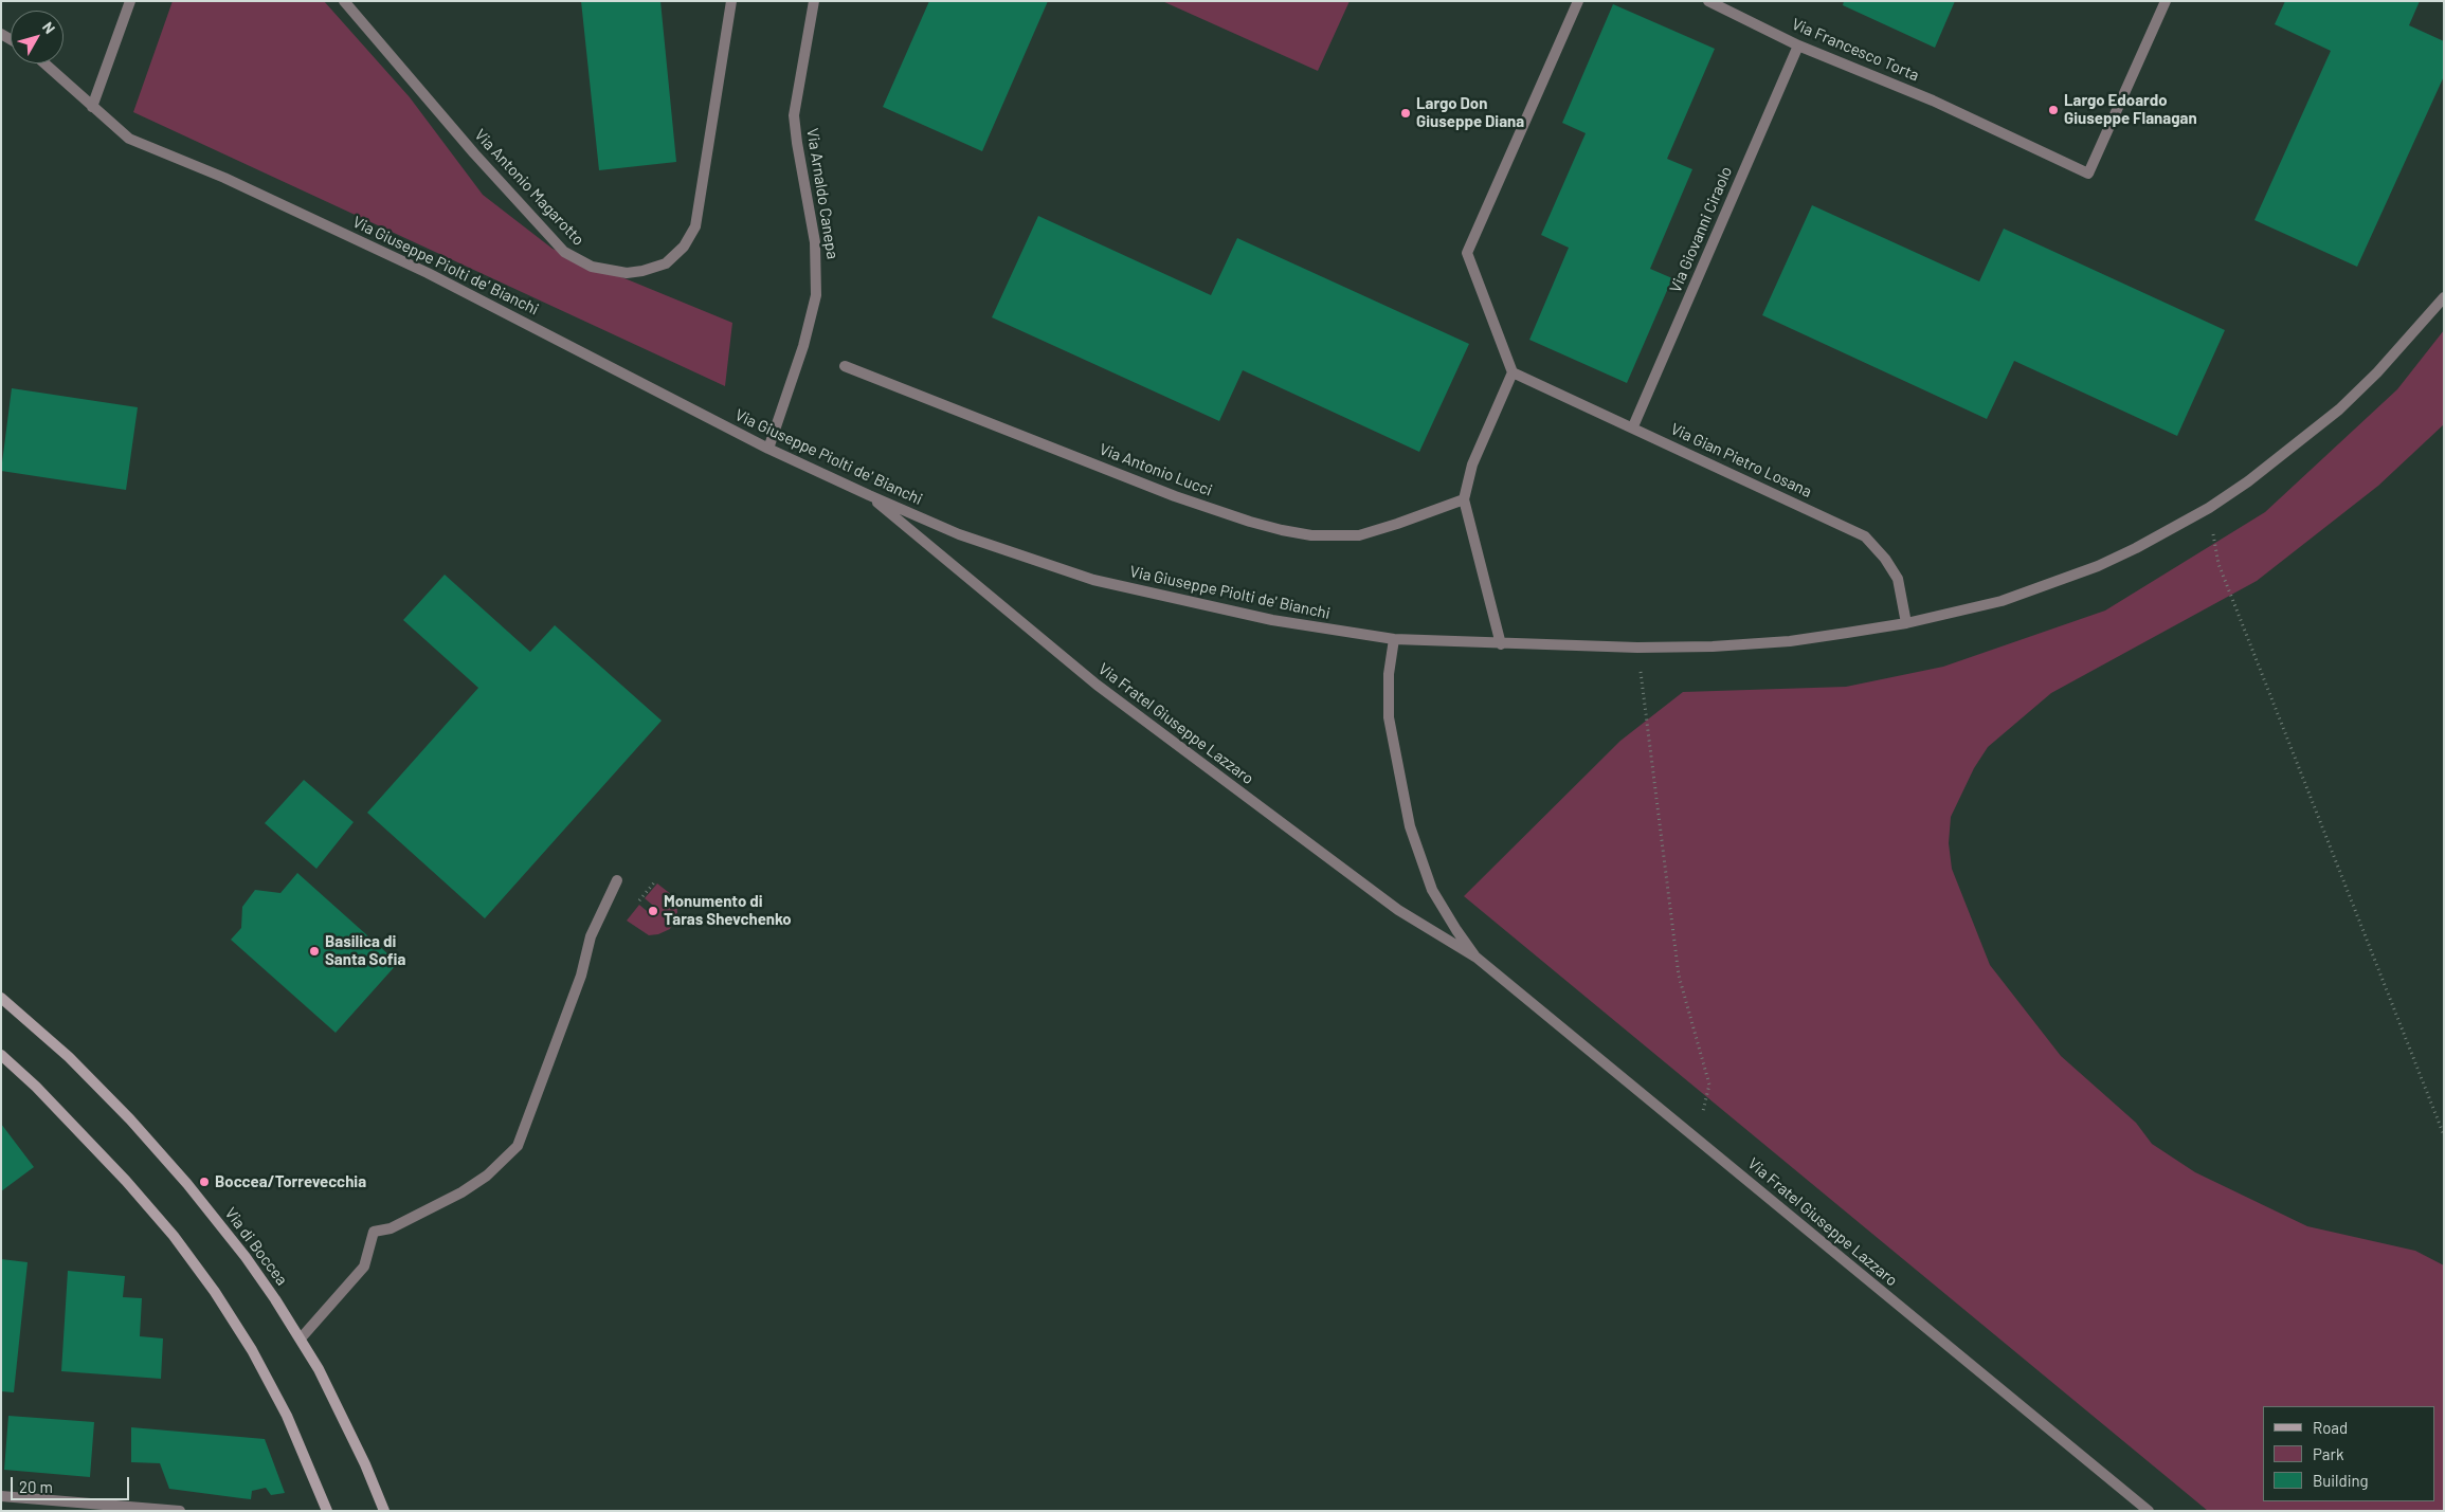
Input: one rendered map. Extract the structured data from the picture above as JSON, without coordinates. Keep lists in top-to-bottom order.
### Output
{
  "streets": {
    "main road": ["Via di Boccea"],
    "street": [
      "Via Francesco Torta",
      "Via Antonio Magarotto",
      "Via Arnaldo Canepa",
      "Via Giovanni Ciraolo",
      "Via Giuseppe Piolti de' Bianchi",
      "Via Gian Pietro Losana",
      "Via Antonio Lucci",
      "Via Fratel Giuseppe Lazzaro"
    ]
  },
  "crossings": [
    ["Via Francesco Torta", "Via Giovanni Ciraolo"],
    ["Via Arnaldo Canepa", "Via Giuseppe Piolti de' Bianchi"],
    ["Via Giovanni Ciraolo", "Via Gian Pietro Losana"],
    ["Via Giuseppe Piolti de' Bianchi", "Via Gian Pietro Losana"],
    ["Via Giuseppe Piolti de' Bianchi", "Via Fratel Giuseppe Lazzaro"]
  ],
  "places": [
    "Largo Edoardo Giuseppe Flanagan",
    "Largo Don Giuseppe Diana",
    "Monumento di Taras Shevchenko",
    "Basilica di Santa Sofia",
    "Boccea/Torrevecchia"
  ],
  "legend": ["Road", "Park", "Building"],
  "scale_bar": "20 m",
  "north": "top right"
}
